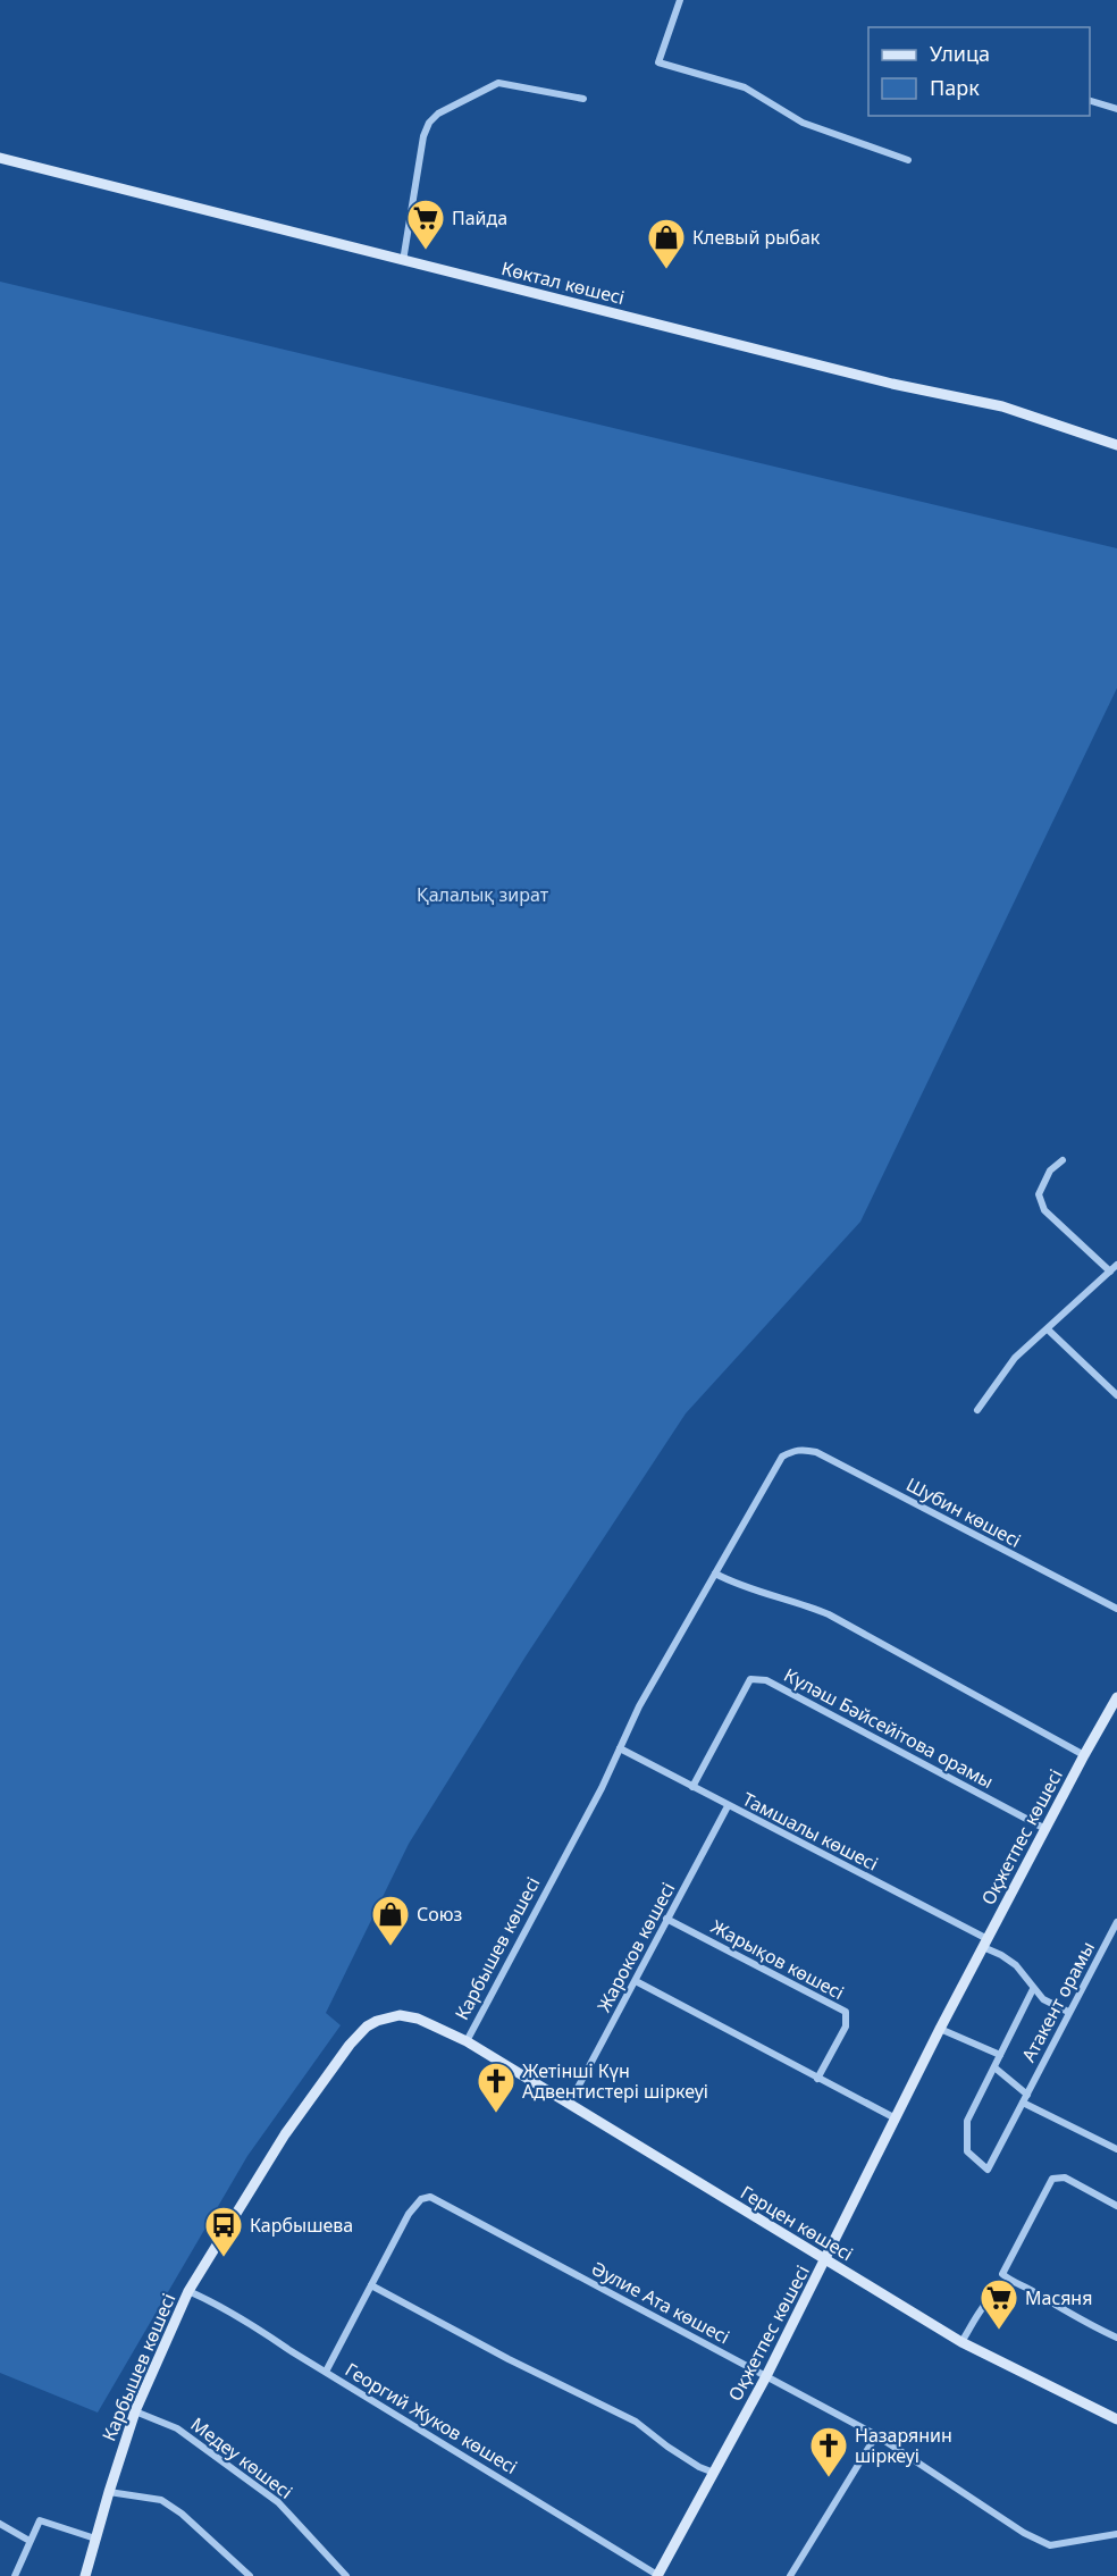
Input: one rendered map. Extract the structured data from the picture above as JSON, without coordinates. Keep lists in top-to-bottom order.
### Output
{
  "streets": {
    "street": [
      "Көктал көшесі",
      "Шубин көшесі",
      "Күләш Бәйсейітова орамы",
      "Тамшалы көшесі",
      "Оқжетпес көшесі",
      "Жароков көшесі",
      "Карбышев көшесі",
      "Жарықов көшесі",
      "Атакент орамы",
      "Герцен көшесі",
      "Әулие Ата көшесі",
      "Георгий Жуков көшесі",
      "Медеу көшесі"
    ]
  },
  "crossings": [
    ["Шубин көшесі", "Карбышев көшесі"],
    ["Күләш Бәйсейітова орамы", "Тамшалы көшесі"],
    ["Күләш Бәйсейітова орамы", "Оқжетпес көшесі"],
    ["Тамшалы көшесі", "Оқжетпес көшесі"],
    ["Тамшалы көшесі", "Жароков көшесі"],
    ["Тамшалы көшесі", "Карбышев көшесі"],
    ["Тамшалы көшесі", "Атакент орамы"],
    ["Оқжетпес көшесі", "Герцен көшесі"],
    ["Оқжетпес көшесі", "Әулие Ата көшесі"],
    ["Оқжетпес көшесі", "Георгий Жуков көшесі"],
    ["Жароков көшесі", "Жарықов көшесі"],
    ["Жароков көшесі", "Герцен көшесі"],
    ["Карбышев көшесі", "Герцен көшесі"],
    ["Карбышев көшесі", "Георгий Жуков көшесі"],
    ["Карбышев көшесі", "Медеу көшесі"],
    ["Әулие Ата көшесі", "Георгий Жуков көшесі"]
  ],
  "parks": ["Қалалық зират"],
  "places": {
    "supermarket": ["Пайда", "Масяня"],
    "shop": ["Клевый рыбак", "Союз"],
    "church": ["Жетінші Күн Адвентистері шіркеуі", "Назарянин шіркеуі"],
    "bus stop": ["Карбышева"]
  },
  "legend": ["Улица", "Парк"]
}
